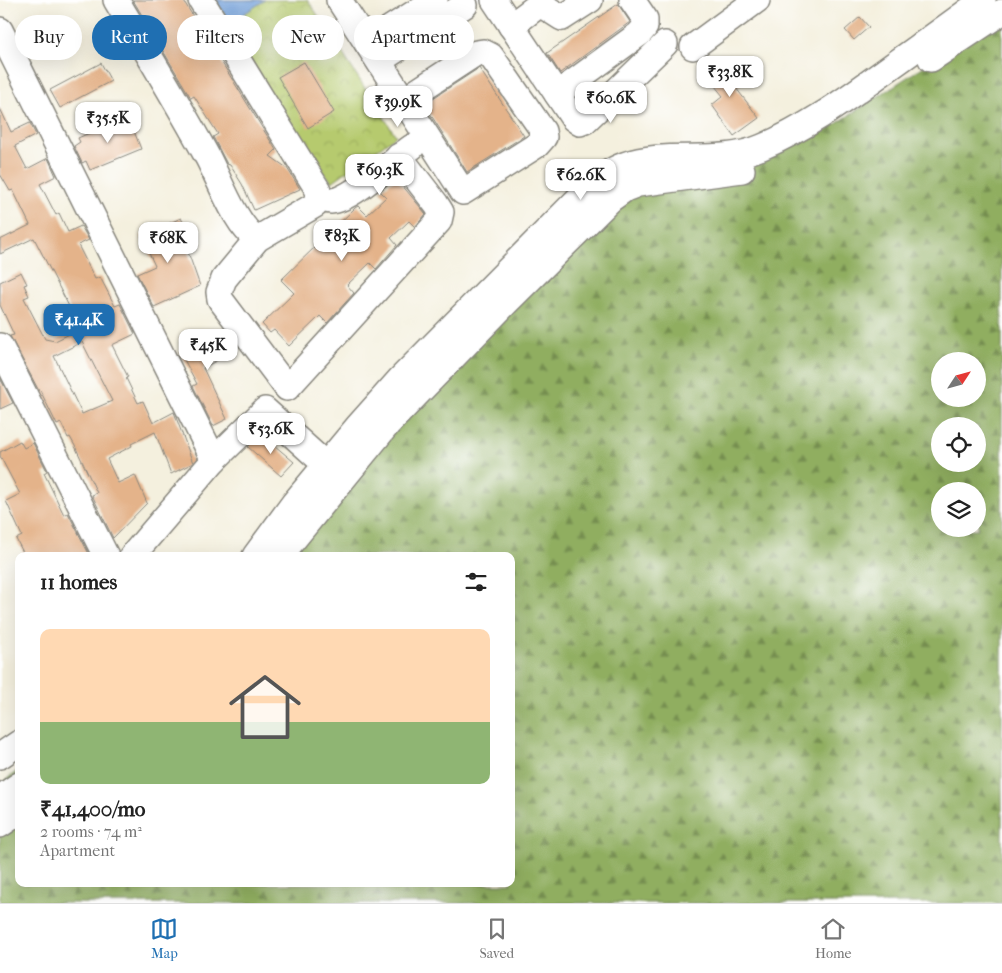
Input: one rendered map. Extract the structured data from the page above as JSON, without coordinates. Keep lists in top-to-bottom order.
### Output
{
  "north": "top right",
  "page": {
    "chip": [
      "Buy",
      "Rent",
      "Filters",
      "New",
      "Apartment"
    ],
    "price": [
      "₹33.8K",
      "₹60.6K",
      "₹39.9K",
      "₹35.5K",
      "₹69.3K",
      "₹62.6K",
      "₹83K",
      "₹68K",
      "₹41.4K",
      "₹45K",
      "₹53.6K"
    ],
    "heading": "11 homes",
    "list": [
      {
        "name": "₹41,400/mo",
        "note": "2 rooms · 74 m² · Apartment"
      }
    ],
    "tabs": ["Map", "Saved", "Home"]
  }
}
